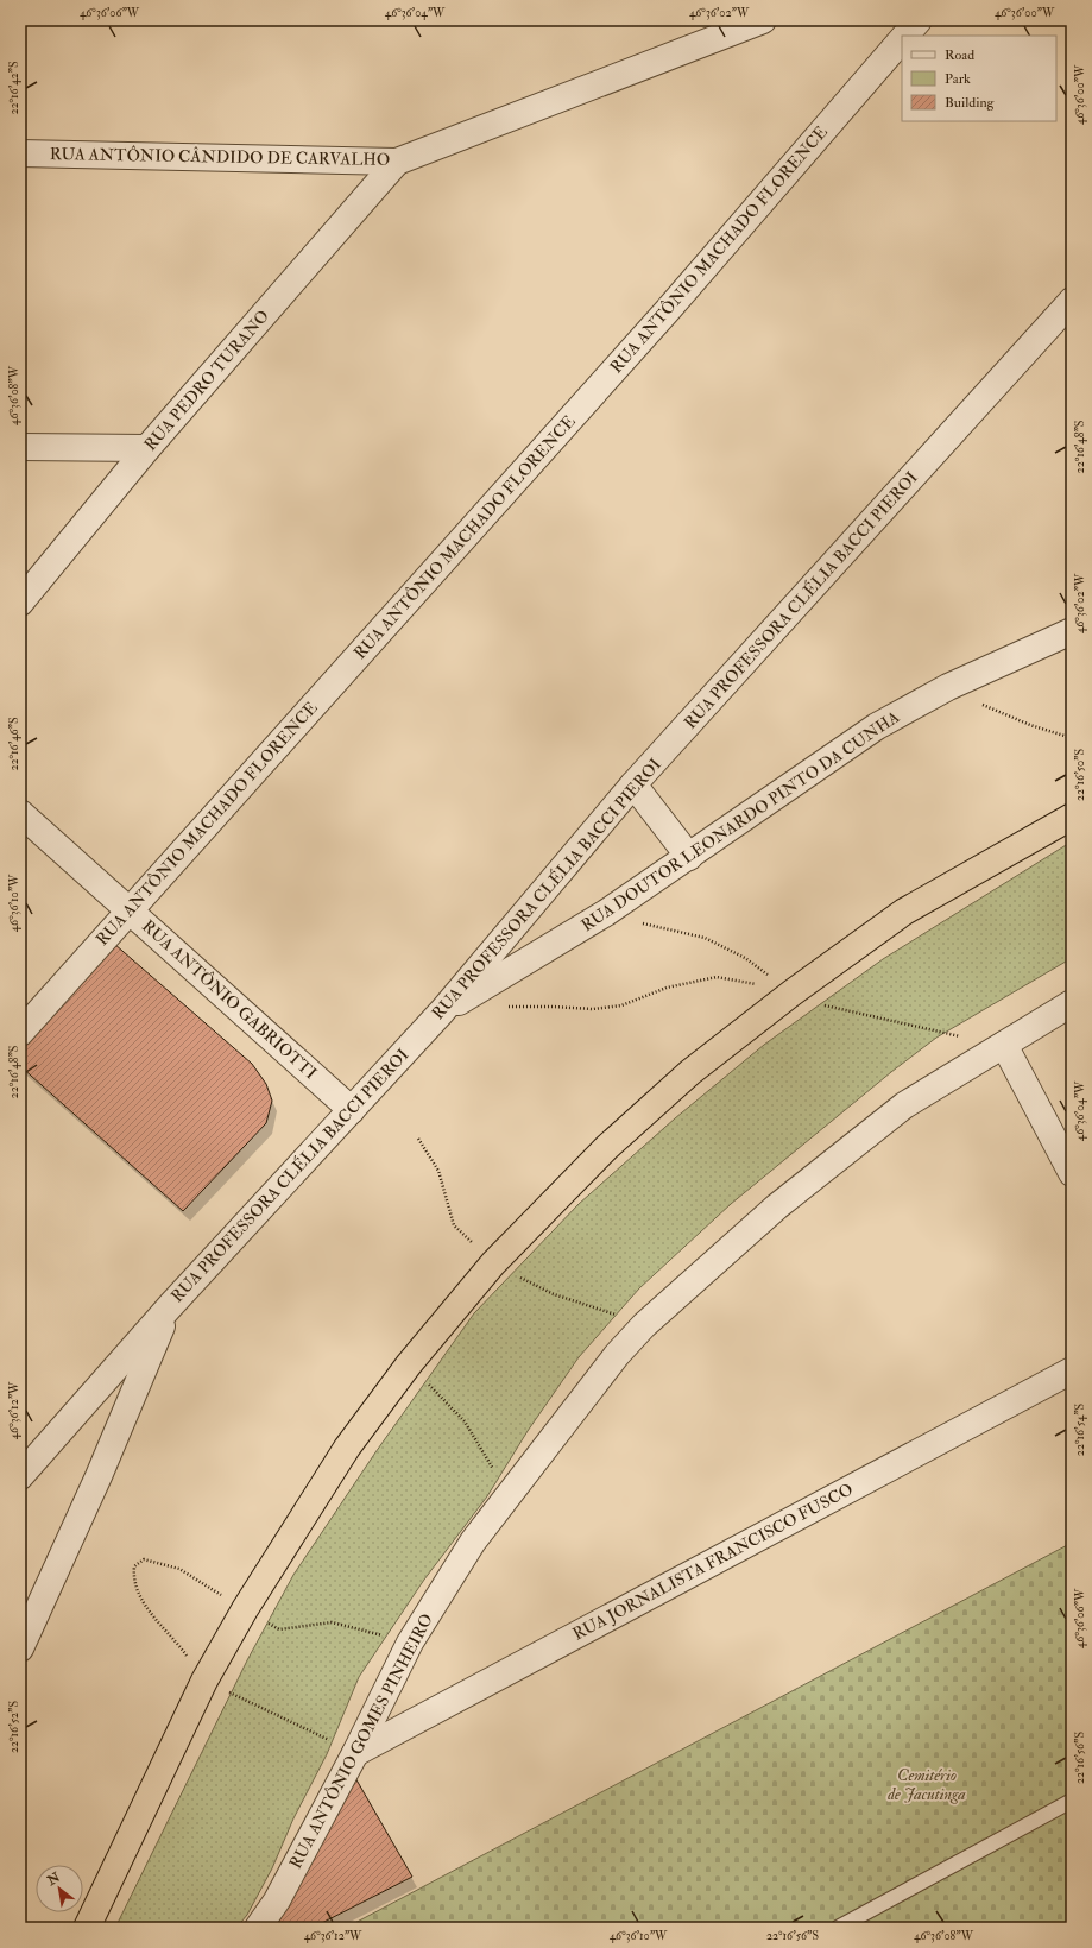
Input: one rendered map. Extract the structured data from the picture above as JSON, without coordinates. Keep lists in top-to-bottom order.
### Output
{
  "streets": {
    "street": [
      "RUA ANTÔNIO CÂNDIDO DE CARVALHO",
      "RUA ANTÔNIO MACHADO FLORENCE",
      "RUA PEDRO TURANO",
      "RUA PROFESSORA CLÉLIA BACCI PIEROI",
      "RUA DOUTOR LEONARDO PINTO DA CUNHA",
      "RUA ANTÔNIO GABRIOTTI",
      "RUA JORNALISTA FRANCISCO FUSCO",
      "RUA ANTÔNIO GOMES PINHEIRO"
    ]
  },
  "crossings": [
    ["RUA ANTÔNIO CÂNDIDO DE CARVALHO", "RUA PEDRO TURANO"],
    ["RUA ANTÔNIO MACHADO FLORENCE", "RUA ANTÔNIO GABRIOTTI"],
    ["RUA PROFESSORA CLÉLIA BACCI PIEROI", "RUA DOUTOR LEONARDO PINTO DA CUNHA"],
    ["RUA PROFESSORA CLÉLIA BACCI PIEROI", "RUA ANTÔNIO GABRIOTTI"],
    ["RUA JORNALISTA FRANCISCO FUSCO", "RUA ANTÔNIO GOMES PINHEIRO"]
  ],
  "parks": ["Cemitério de Jacutinga"],
  "legend": ["Road", "Park", "Building"],
  "north": "top left",
  "coordinates": [
    "46°36'06\"W",
    "46°36'04\"W",
    "46°36'02\"W",
    "46°36'00\"W",
    "22°16'42\"S",
    "46°36'08\"W",
    "22°16'48\"S",
    "22°16'46\"S",
    "22°16'50\"S",
    "46°36'10\"W",
    "46°36'12\"W",
    "22°16'54\"S",
    "22°16'52\"S",
    "22°16'56\"S"
  ]
}
